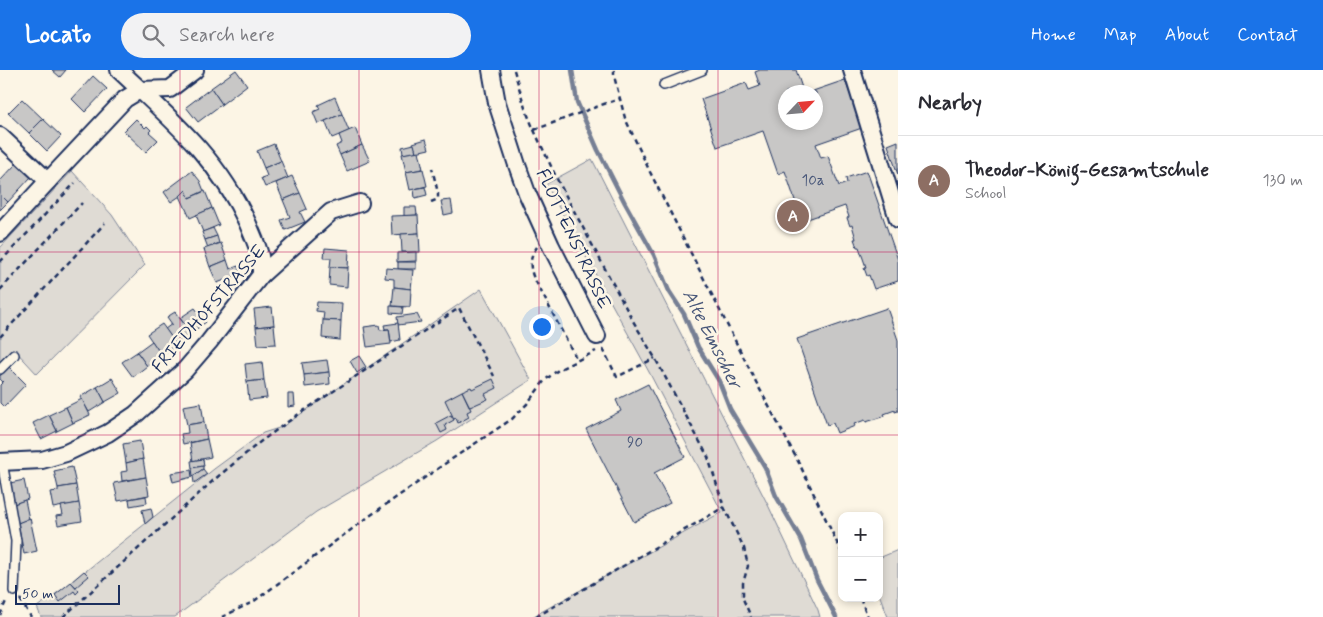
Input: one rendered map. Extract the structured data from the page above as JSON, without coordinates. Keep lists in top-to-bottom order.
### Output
{
  "streets": {
    "street": ["FLOTTENSTRASSE", "FRIEDHOFSTRASSE"]
  },
  "water": ["Alte Emscher"],
  "house_numbers": ["10a", "90"],
  "scale_bar": "50 m",
  "north": "top right",
  "page": {
    "header": "Locato",
    "search": "Search here",
    "nav": [
      "Home",
      "Map",
      "About",
      "Contact"
    ],
    "heading": "Nearby",
    "list": [
      {
        "mark": "A",
        "name": "Theodor-König-Gesamtschule",
        "note": "School",
        "value": "130 m"
      }
    ],
    "pins": "A",
    "map_buttons": ["+", "−"],
    "scale": "50 m"
  }
}
